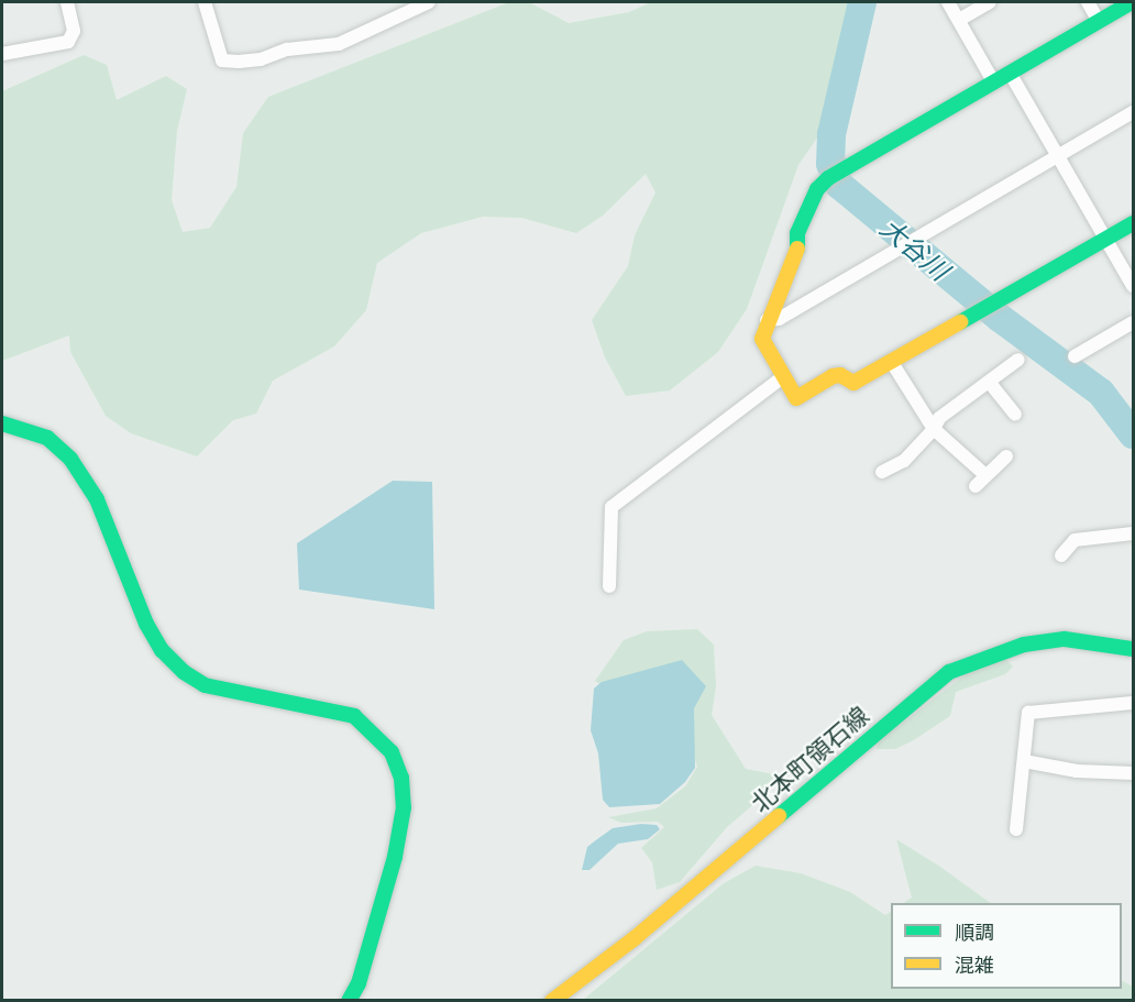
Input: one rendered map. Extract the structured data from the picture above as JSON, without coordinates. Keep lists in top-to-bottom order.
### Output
{
  "streets": {
    "street": ["北本町領石線"]
  },
  "water": ["大谷川"],
  "legend": ["順調", "混雑"]
}
